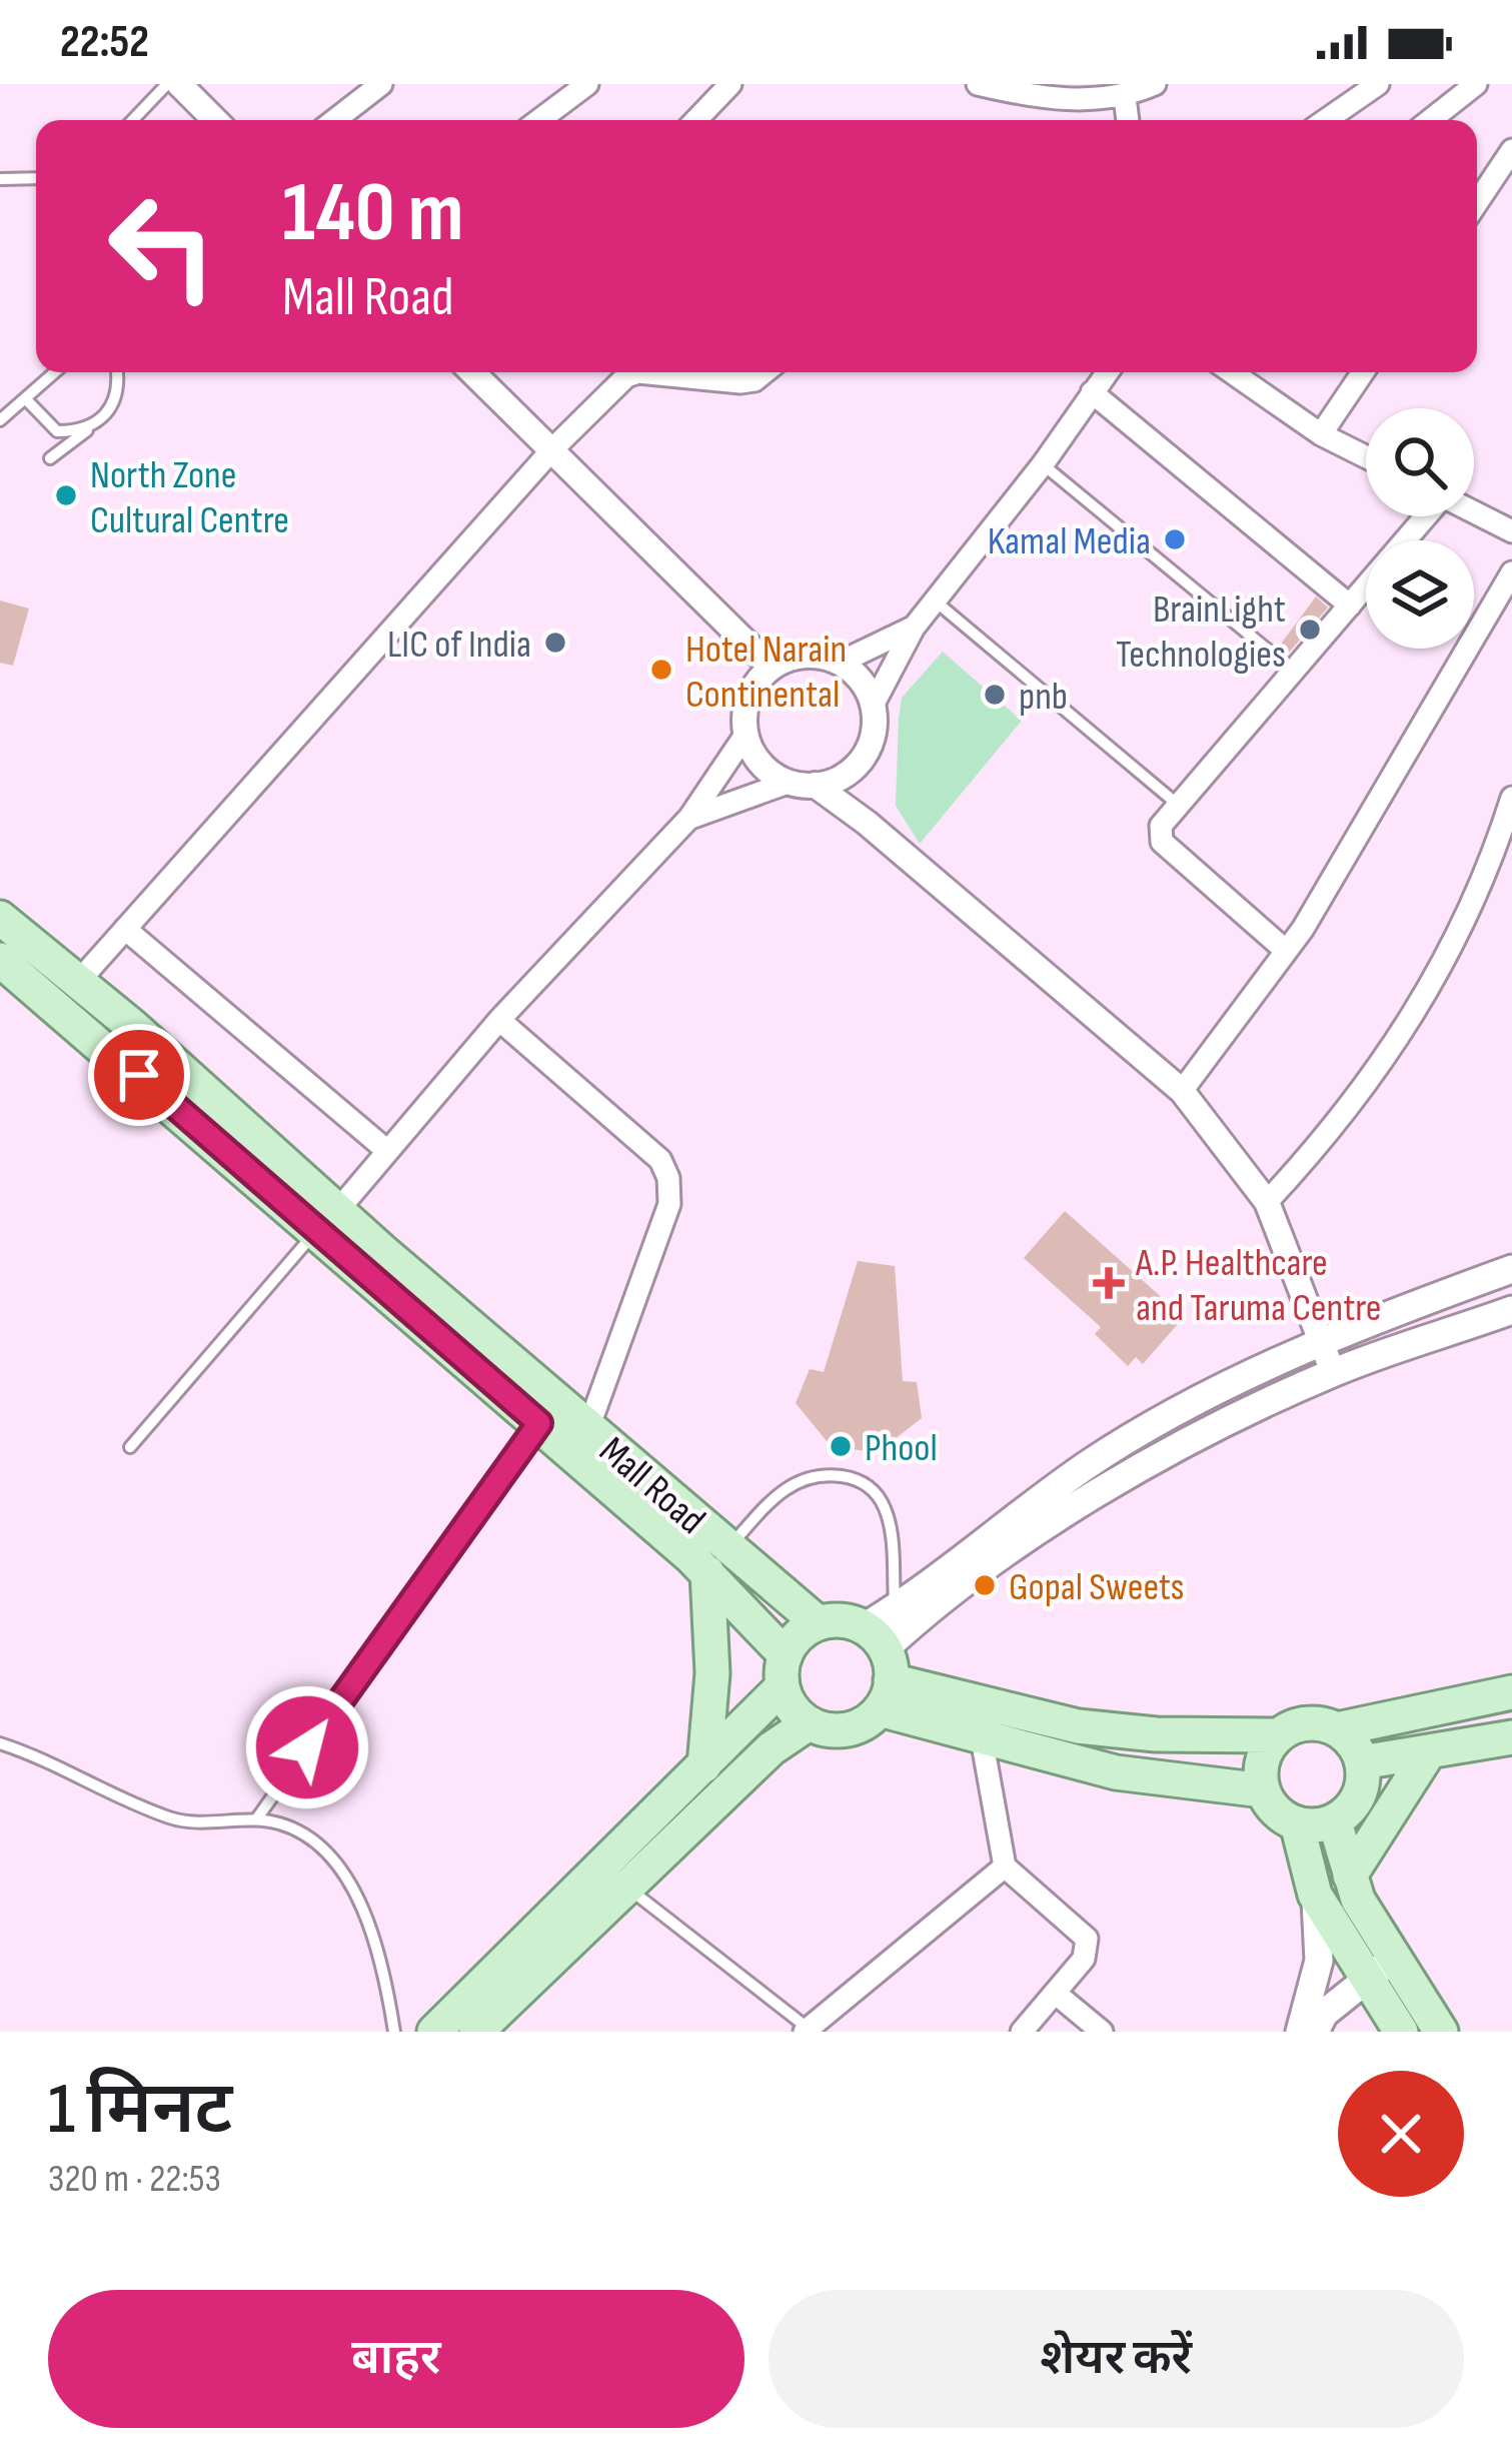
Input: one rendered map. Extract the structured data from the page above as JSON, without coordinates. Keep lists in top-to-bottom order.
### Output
{
  "streets": {
    "main road": ["Mall Road"]
  },
  "places": {
    "other": [
      "North Zone Cultural Centre",
      "Kamal Media",
      "BrainLight Technologies",
      "LIC of India",
      "Hotel Narain Continental",
      "pnb",
      "Phool",
      "Gopal Sweets"
    ],
    "health": ["A.P. Healthcare and Taruma Centre"]
  },
  "page": {
    "status": "22:52",
    "turn": ["140 m", "Mall Road"],
    "heading": ["1 मिनट", "320 m · 22:53"],
    "buttons": ["बाहर", "शेयर करें"]
  }
}
